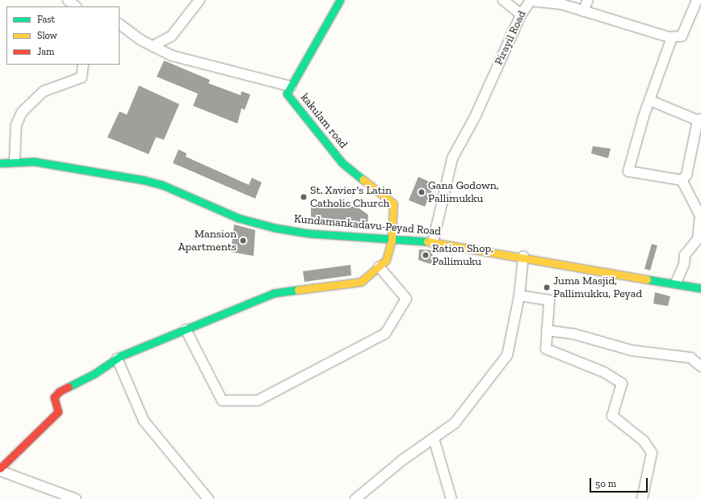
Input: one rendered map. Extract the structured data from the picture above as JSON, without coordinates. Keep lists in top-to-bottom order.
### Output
{
  "streets": {
    "street": ["Pirayil Road", "kakulam road", "Kundamankadavu-Peyad Road"]
  },
  "crossings": [
    ["Pirayil Road", "Kundamankadavu-Peyad Road"],
    ["kakulam road", "Kundamankadavu-Peyad Road"]
  ],
  "places": [
    "Gana Godown, Pallimukku",
    "St. Xavier's Latin Catholic Church",
    "Mansion Apartments",
    "Ration Shop, Pallimuku",
    "Juma Masjid, Pallimukku, Peyad"
  ],
  "legend": ["Fast", "Slow", "Jam"],
  "scale_bar": "50 m"
}
